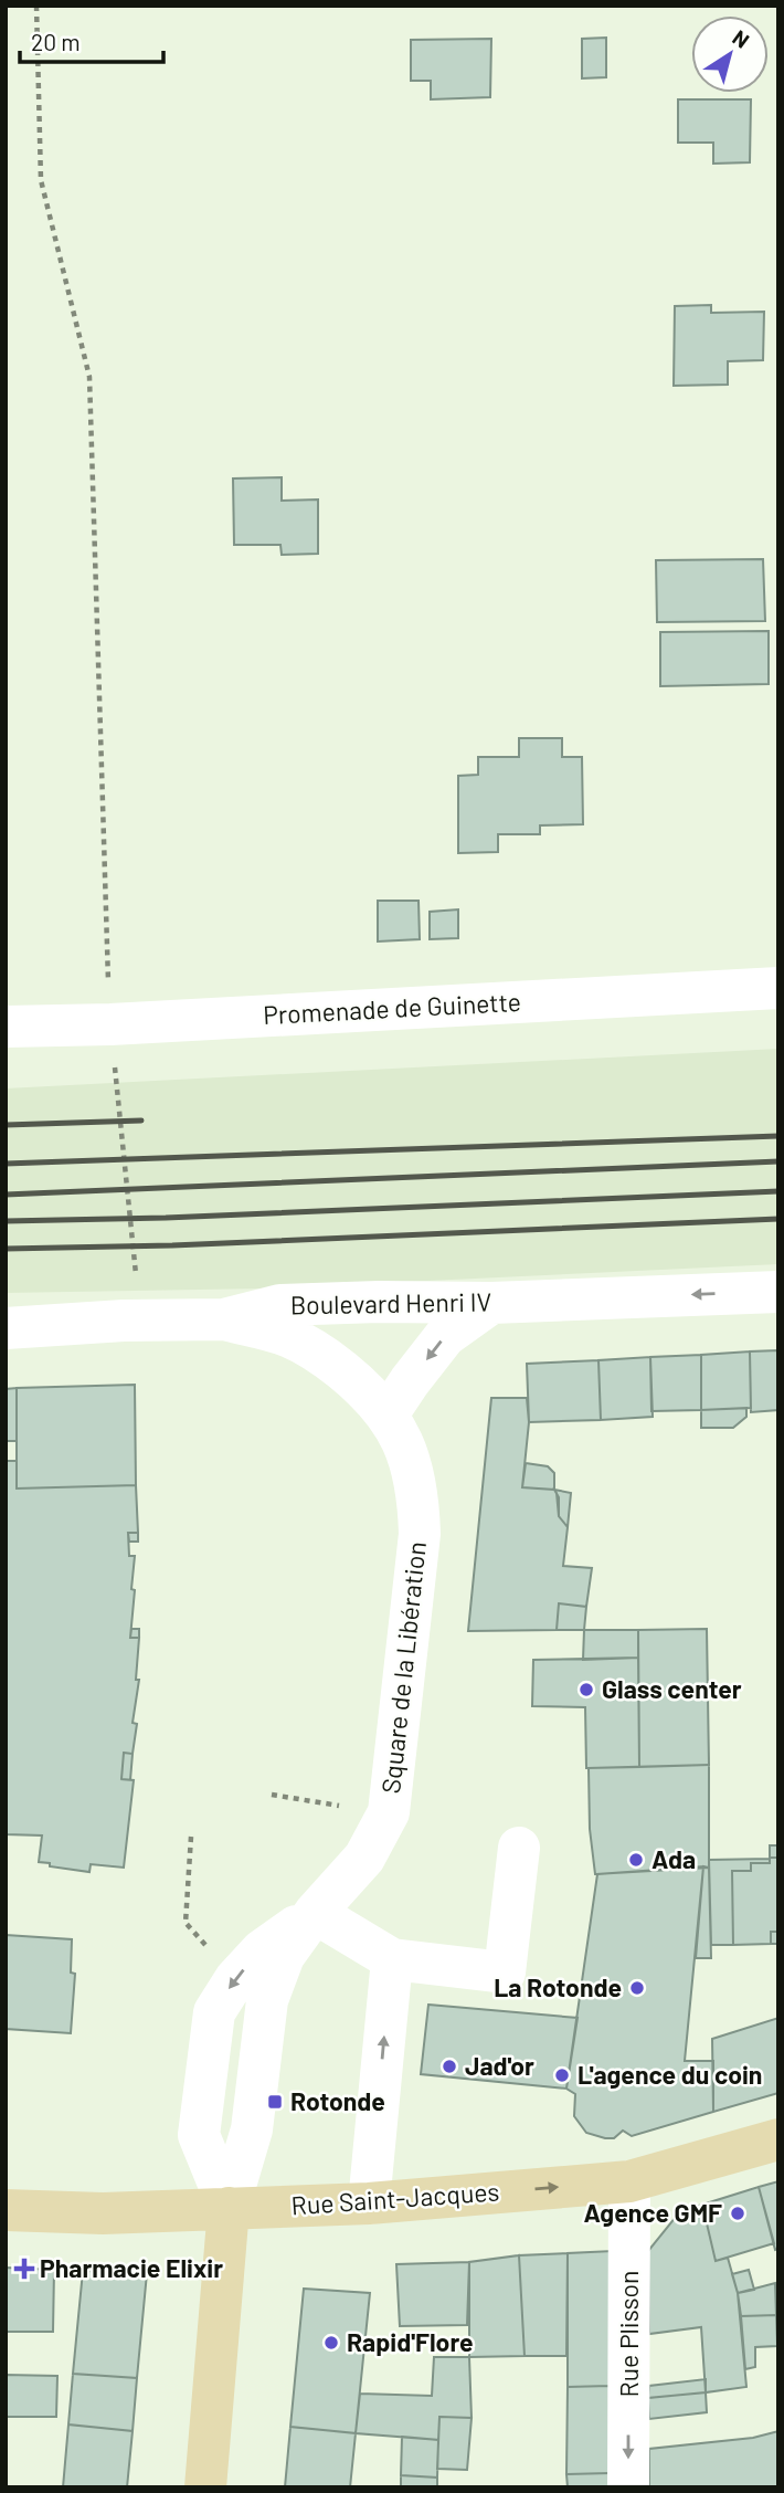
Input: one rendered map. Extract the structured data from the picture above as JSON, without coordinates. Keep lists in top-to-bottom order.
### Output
{
  "streets": {
    "main road": ["Rue Saint-Jacques"],
    "street": [
      "Promenade de Guinette",
      "Boulevard Henri IV",
      "Square de la Libération",
      "Rue Plisson"
    ]
  },
  "crossings": [
    ["Boulevard Henri IV", "Square de la Libération"],
    ["Square de la Libération", "Rue Saint-Jacques"],
    ["Rue Saint-Jacques", "Rue Plisson"]
  ],
  "one_way": ["Boulevard Henri IV", "Rue Plisson"],
  "places": {
    "other": [
      "Glass center",
      "Ada",
      "La Rotonde",
      "Jad'or",
      "L'agence du coin",
      "Agence GMF",
      "Rapid'Flore"
    ],
    "transit": ["Rotonde"],
    "health": ["Pharmacie Elixir"]
  },
  "scale_bar": "20 m",
  "north": "top right"
}
